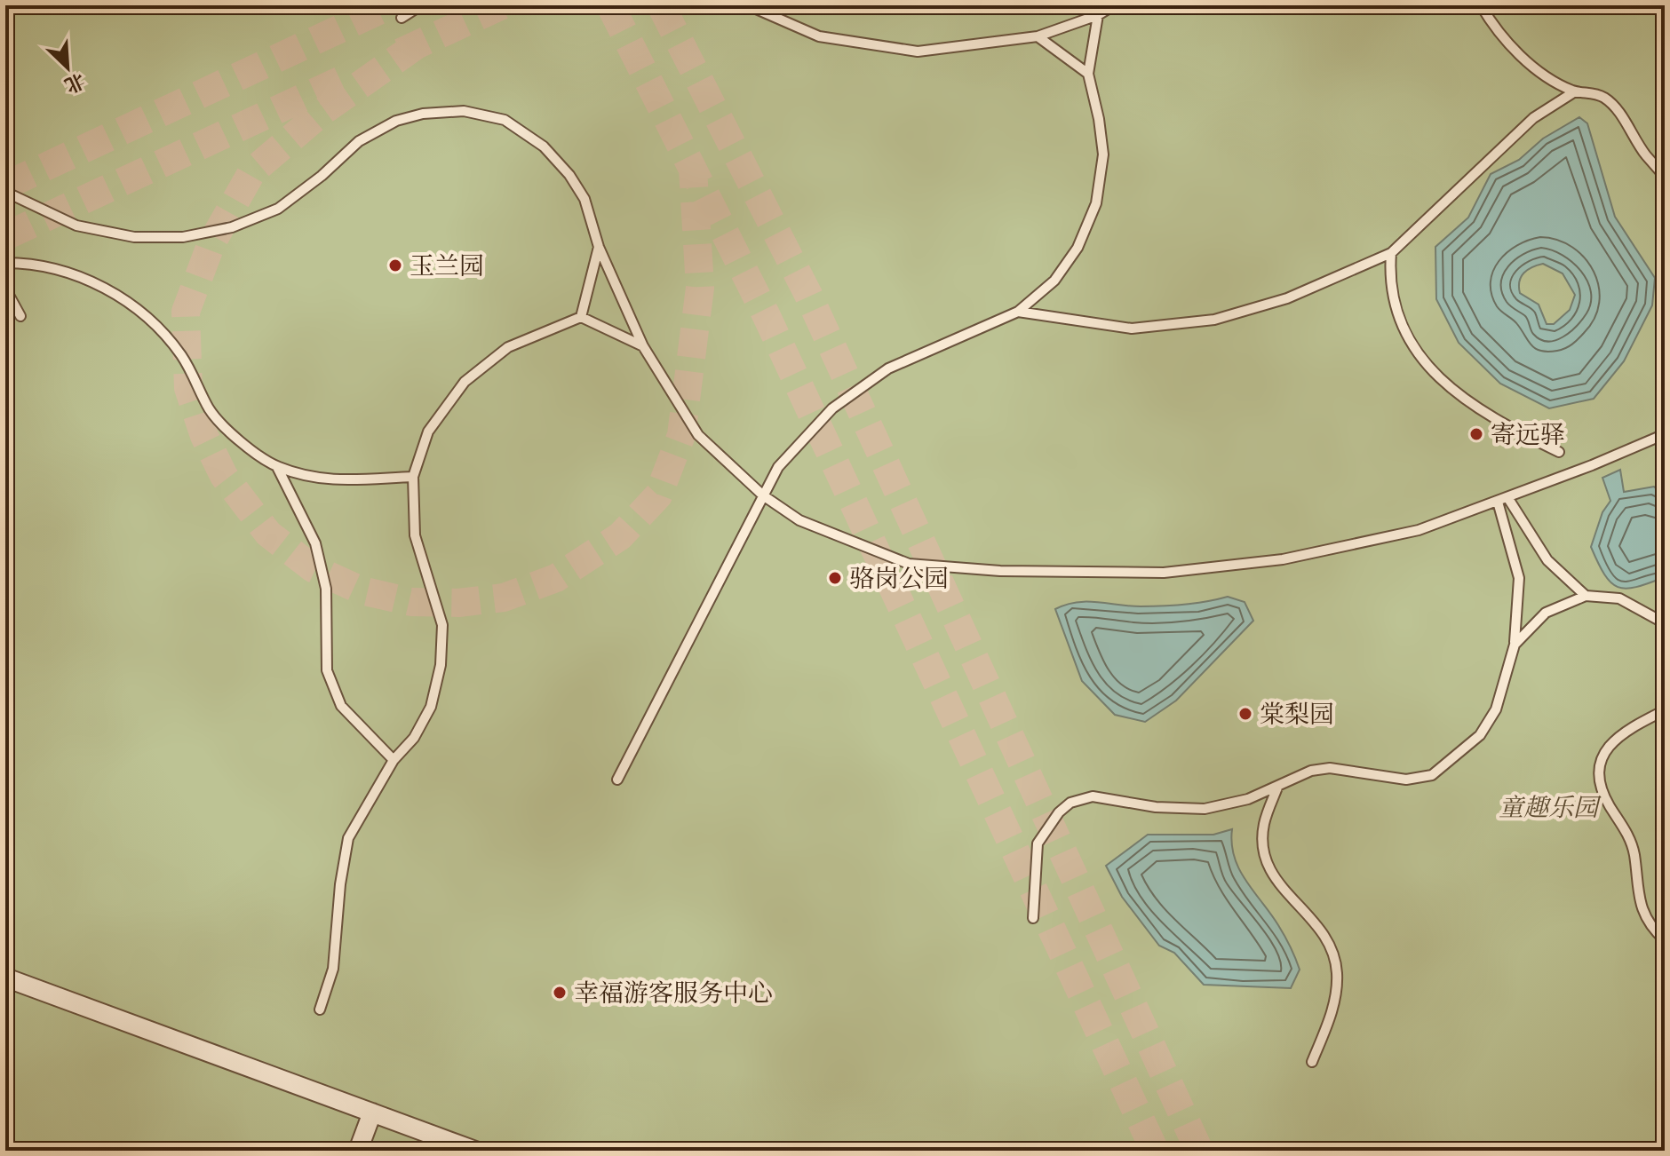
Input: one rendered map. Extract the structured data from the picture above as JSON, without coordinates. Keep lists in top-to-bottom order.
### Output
{
  "parks": ["童趣乐园"],
  "places": [
    "玉兰园",
    "寄远驿",
    "骆岗公园",
    "棠梨园",
    "幸福游客服务中心"
  ],
  "north": "bottom right"
}
